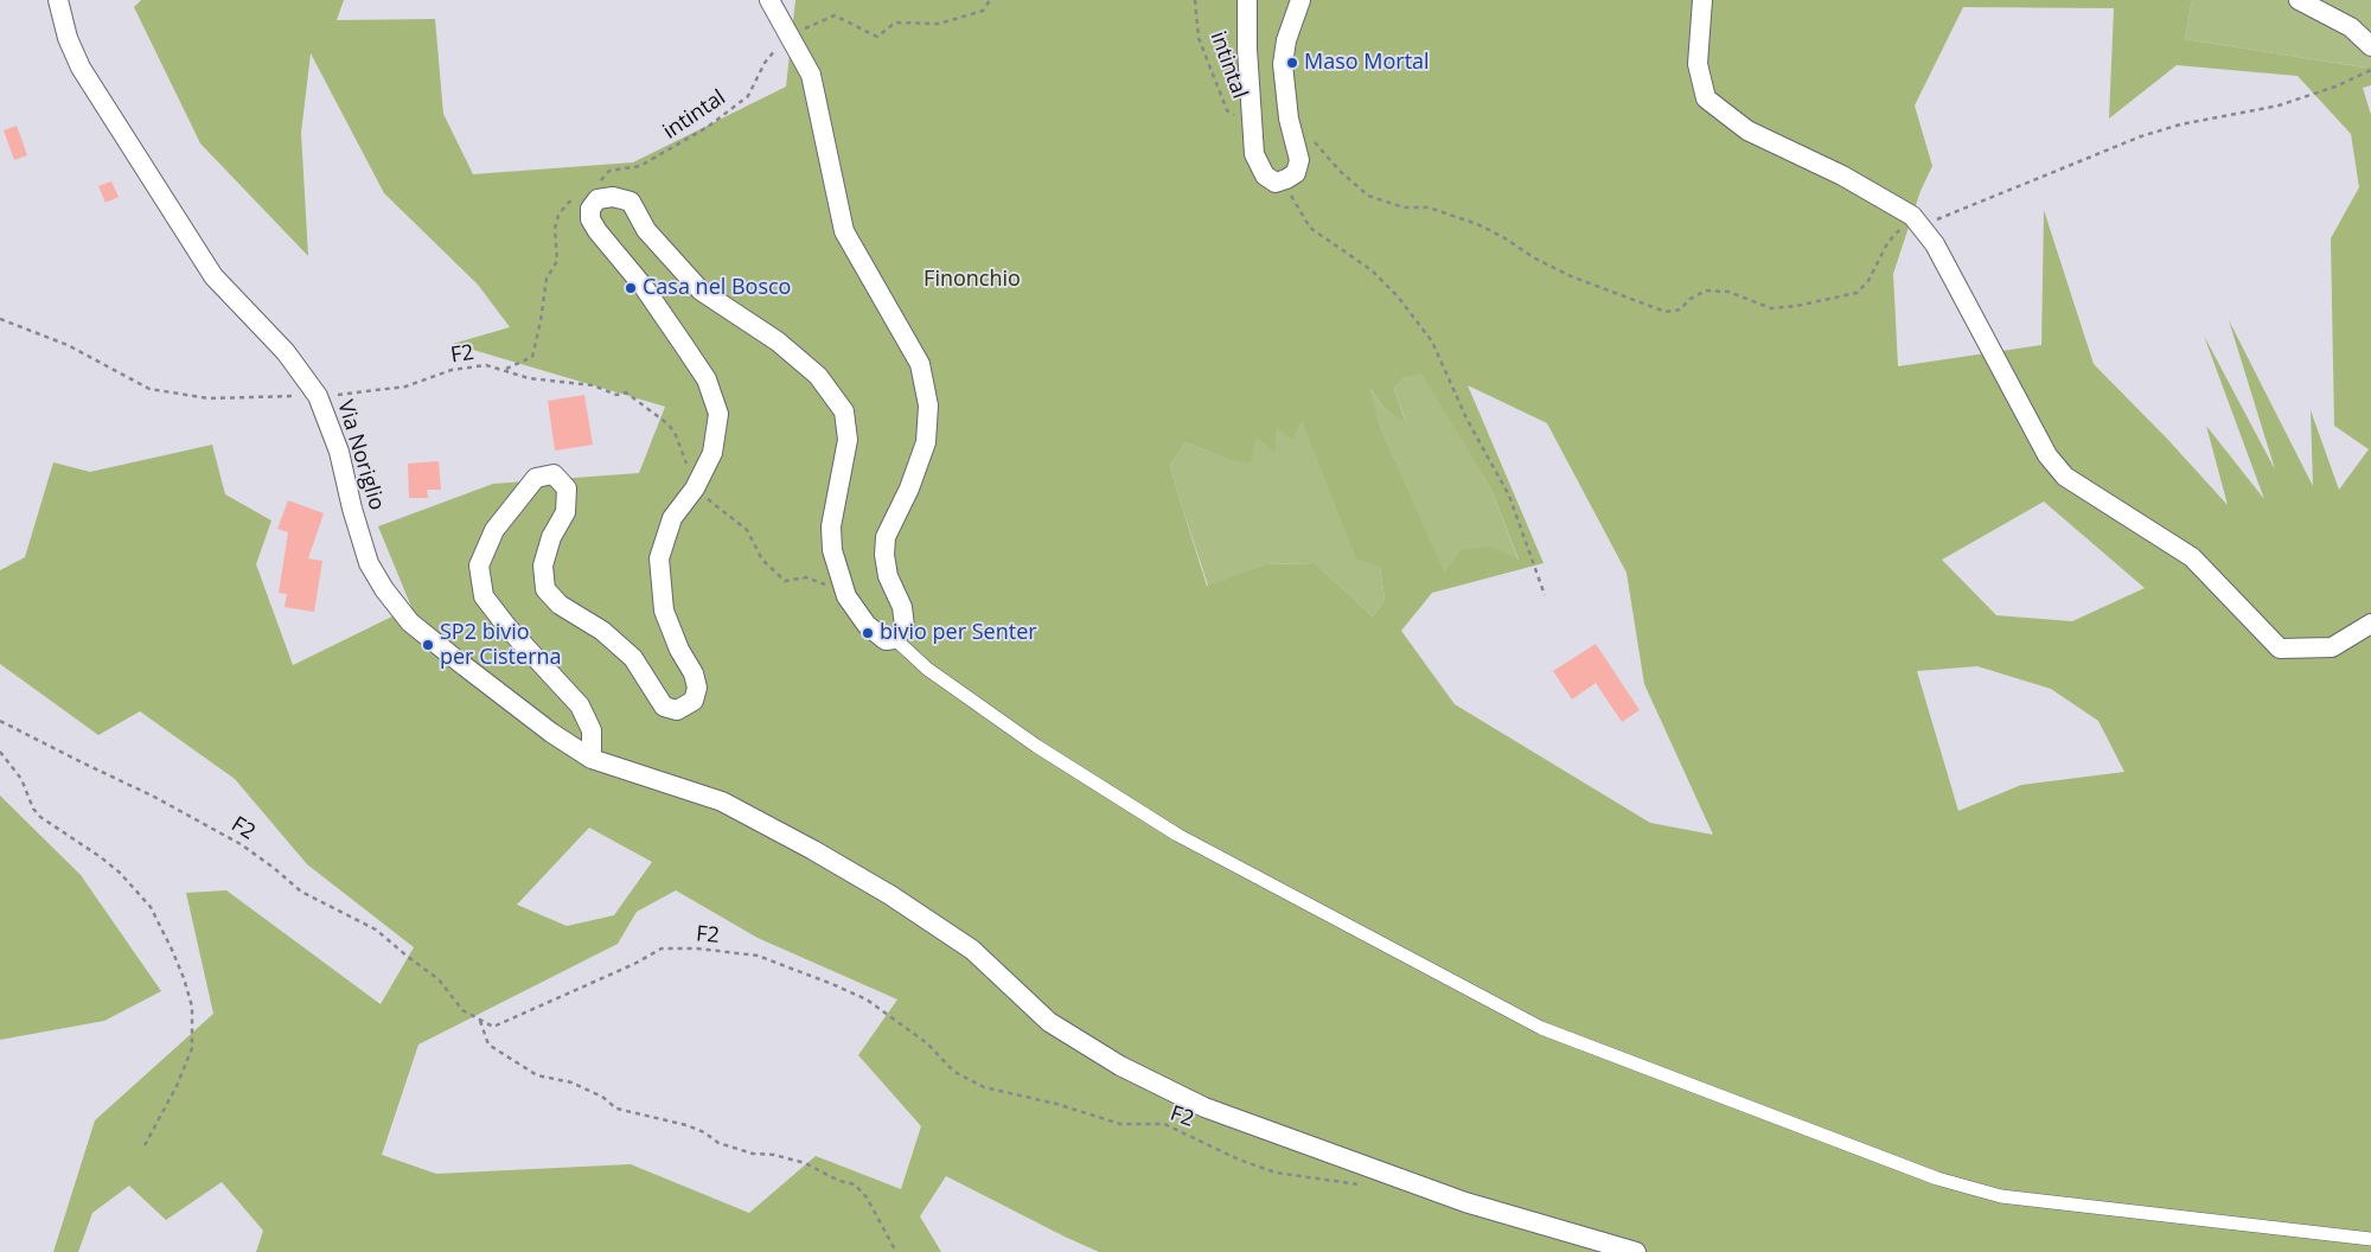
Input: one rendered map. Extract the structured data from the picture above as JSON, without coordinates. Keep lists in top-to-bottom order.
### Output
{
  "streets": {
    "street": ["Via Noriglio"],
    "path": ["intintal", "F2"]
  },
  "crossings": [
    ["F2", "Via Noriglio"]
  ],
  "parks": ["Finonchio"],
  "places": [
    "Maso Mortal",
    "Casa nel Bosco",
    "bivio per Senter",
    "SP2 bivio per Cisterna"
  ]
}
